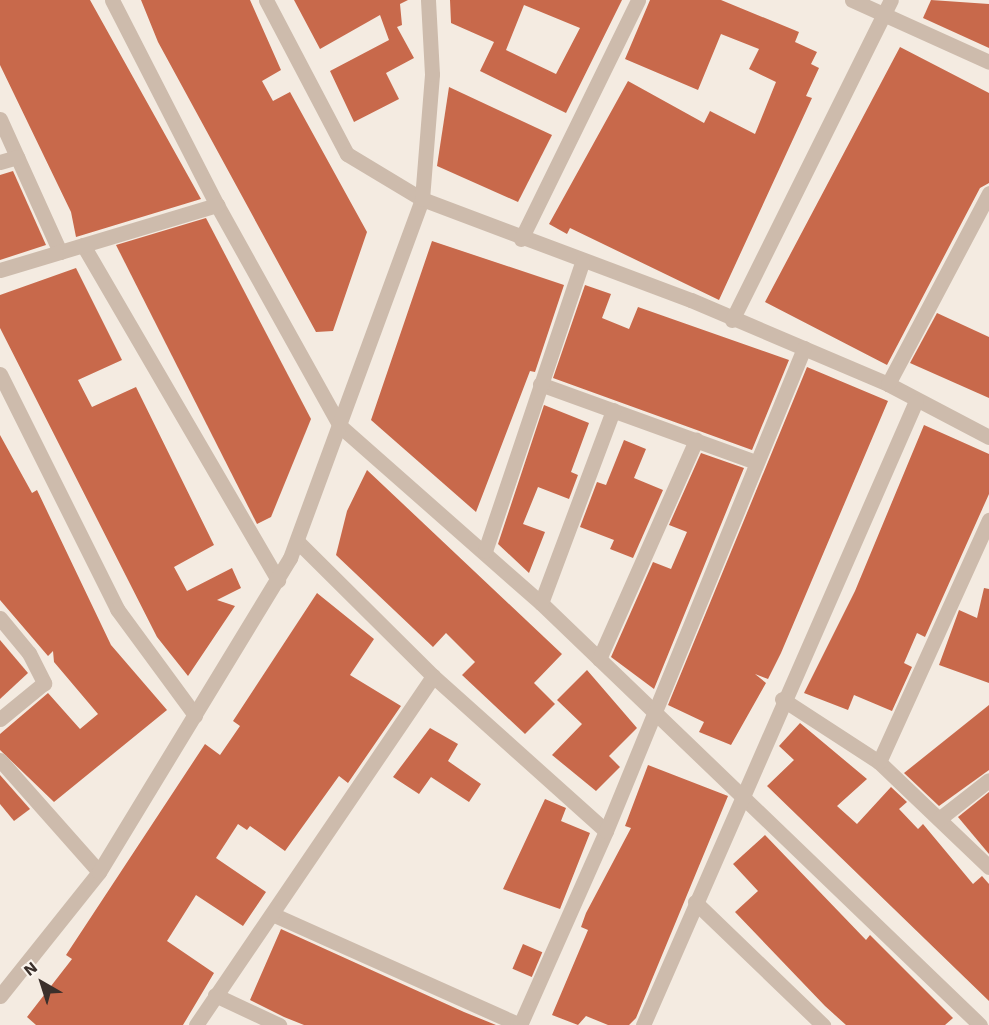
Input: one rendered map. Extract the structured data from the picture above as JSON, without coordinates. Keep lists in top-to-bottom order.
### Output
{
  "north": "top left"
}
